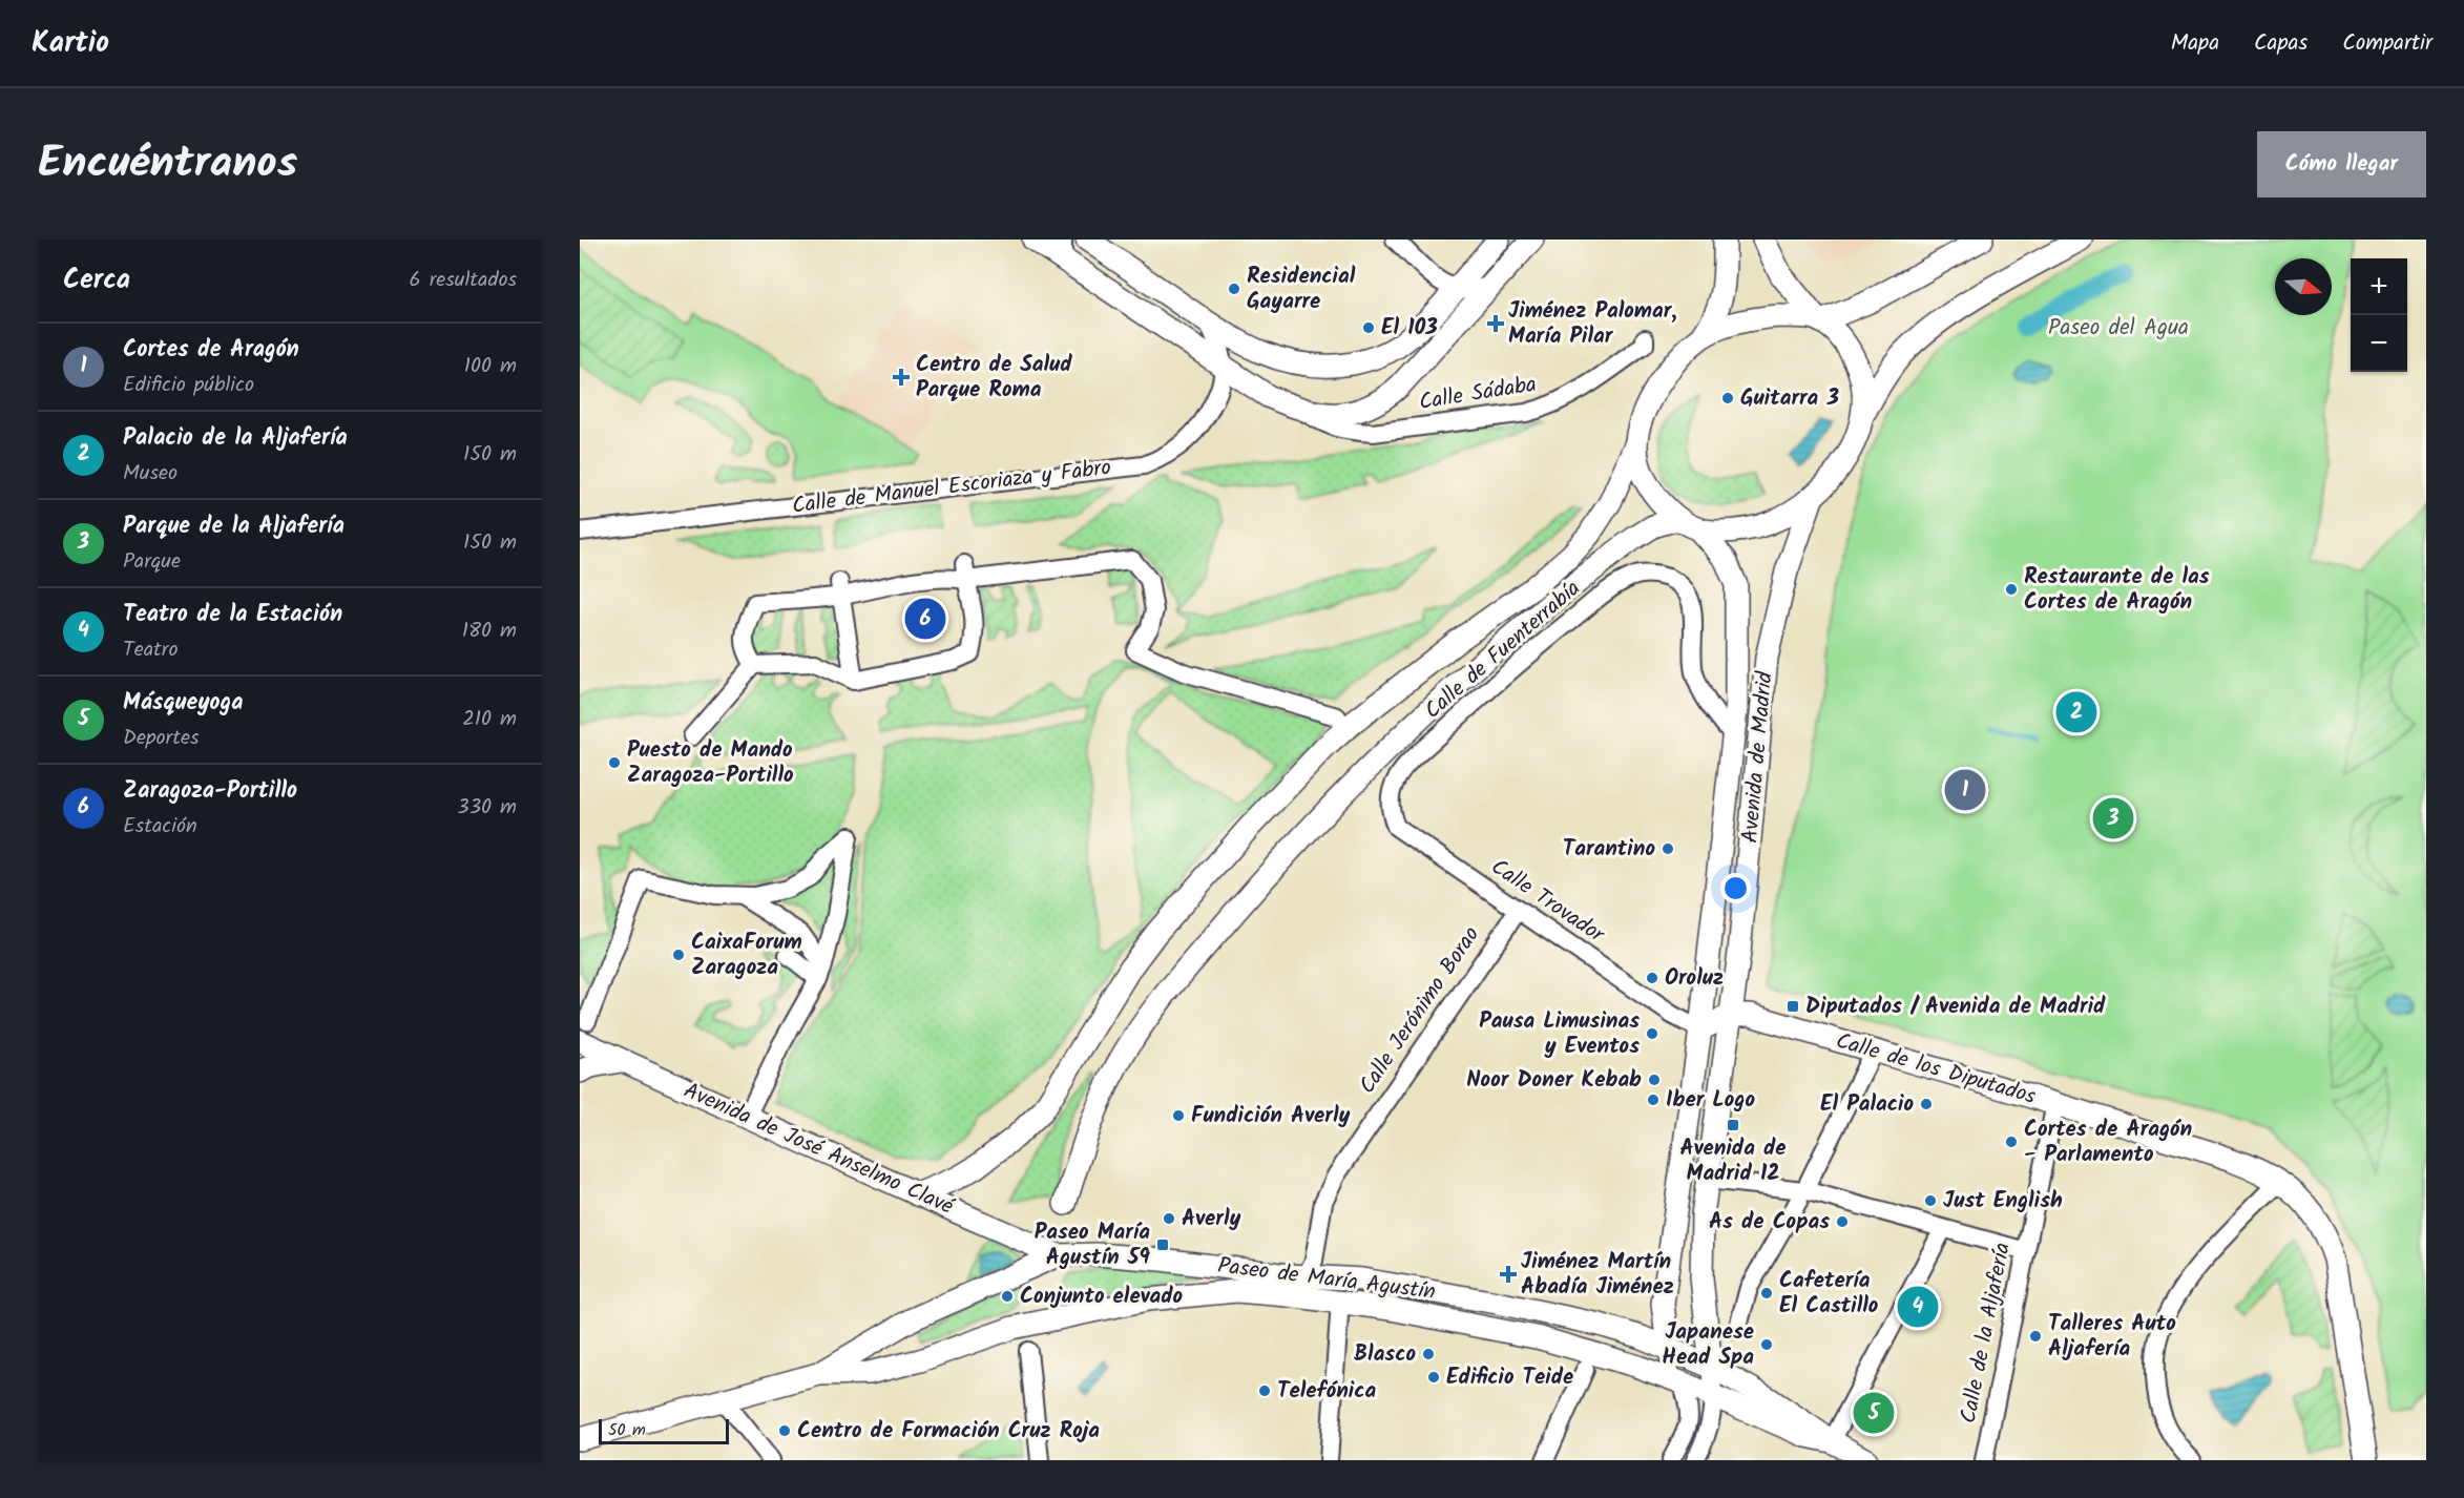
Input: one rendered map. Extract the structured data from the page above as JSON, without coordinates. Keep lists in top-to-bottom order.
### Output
{
  "streets": {
    "main road": [
      "Avenida de Madrid",
      "Calle de los Diputados",
      "Avenida de José Anselmo Clavé",
      "Paseo de María Agustín"
    ],
    "street": [
      "Calle Sádaba",
      "Calle de Manuel Escoriaza y Fabro",
      "Calle de Fuenterrabía",
      "Calle Trovador",
      "Calle Jerónimo Borao",
      "Calle de la Aljafería"
    ]
  },
  "crossings": [
    ["Calle de Fuenterrabía", "Avenida de Madrid"],
    ["Calle de Fuenterrabía", "Calle Trovador"],
    ["Avenida de Madrid", "Calle Trovador"],
    ["Avenida de Madrid", "Calle de los Diputados"],
    ["Avenida de Madrid", "Paseo de María Agustín"],
    ["Calle Trovador", "Calle Jerónimo Borao"],
    ["Calle Jerónimo Borao", "Paseo de María Agustín"],
    ["Calle de los Diputados", "Calle de la Aljafería"],
    ["Avenida de José Anselmo Clavé", "Paseo de María Agustín"]
  ],
  "parks": ["Paseo del Agua"],
  "places": {
    "other": [
      "Residencial Gayarre",
      "El 103",
      "Guitarra 3",
      "Restaurante de las Cortes de Aragón",
      "Puesto de Mando Zaragoza-Portillo",
      "Tarantino",
      "CaixaForum Zaragoza",
      "Oroluz",
      "Pausa Limusinas y Eventos",
      "Noor Doner Kebab",
      "Iber Logo",
      "El Palacio",
      "Fundición Averly",
      "Cortes de Aragón - Parlamento",
      "Just English",
      "Averly",
      "As de Copas",
      "Cafetería El Castillo",
      "Conjunto elevado",
      "Talleres Auto Aljafería",
      "Japanese Head Spa",
      "Blasco",
      "Edificio Teide",
      "Telefónica",
      "Centro de Formación Cruz Roja"
    ],
    "health": ["Jiménez Palomar, María Pilar", "Centro de Salud Parque Roma", "Jiménez Martín Abadía Jiménez"],
    "transit": ["Diputados / Avenida de Madrid", "Avenida de Madrid 12", "Paseo María Agustín 59"]
  },
  "scale_bar": "50 m",
  "north": "right",
  "page": {
    "header": "Kartio",
    "nav": ["Mapa", "Capas", "Compartir"],
    "title": "Encuéntranos",
    "buttons": "Cómo llegar",
    "heading": ["Cerca", "6 resultados"],
    "map_buttons": ["+", "−"],
    "list": [
      {
        "mark": "1",
        "name": "Cortes de Aragón",
        "note": "Edificio público",
        "value": "100 m"
      },
      {
        "mark": "2",
        "name": "Palacio de la Aljafería",
        "note": "Museo",
        "value": "150 m"
      },
      {
        "mark": "3",
        "name": "Parque de la Aljafería",
        "note": "Parque",
        "value": "150 m"
      },
      {
        "mark": "4",
        "name": "Teatro de la Estación",
        "note": "Teatro",
        "value": "180 m"
      },
      {
        "mark": "5",
        "name": "Másqueyoga",
        "note": "Deportes",
        "value": "210 m"
      },
      {
        "mark": "6",
        "name": "Zaragoza-Portillo",
        "note": "Estación",
        "value": "330 m"
      }
    ],
    "pins": [
      "6",
      "2",
      "1",
      "3",
      "4",
      "5"
    ],
    "scale": "50 m"
  }
}
